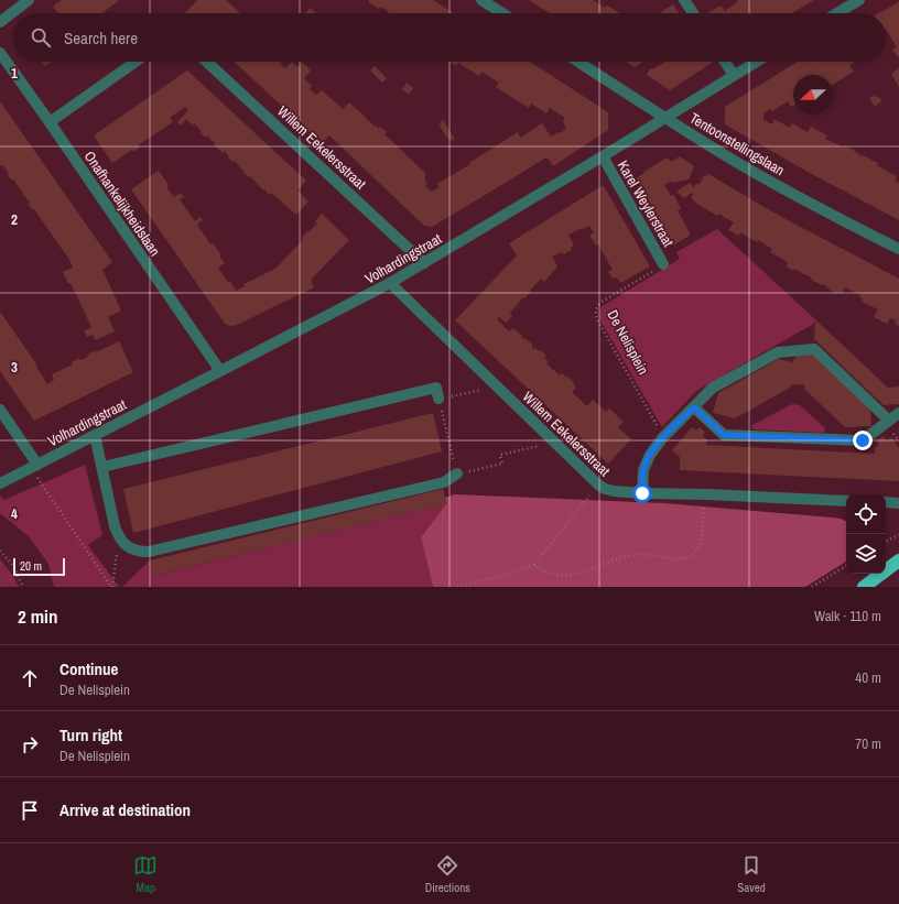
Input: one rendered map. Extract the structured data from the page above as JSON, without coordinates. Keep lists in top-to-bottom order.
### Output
{
  "streets": {
    "street": [
      "Tentoonstellingslaan",
      "Willem Eekelersstraat",
      "Onafhankelijkheidslaan",
      "Karel Weylerstraat",
      "Volhardingstraat"
    ],
    "path": ["De Nelisplein"]
  },
  "crossings": [
    ["Tentoonstellingslaan", "Volhardingstraat"],
    ["Willem Eekelersstraat", "Volhardingstraat"],
    ["Onafhankelijkheidslaan", "Volhardingstraat"],
    ["Karel Weylerstraat", "Volhardingstraat"],
    ["Karel Weylerstraat", "De Nelisplein"]
  ],
  "scale_bar": "20 m",
  "north": "left",
  "page": {
    "search": "Search here",
    "scale": "20 m",
    "heading": ["2 min", "Walk · 110 m"],
    "list": [
      ["Continue", "De Nelisplein", "40 m"],
      ["Turn right", "De Nelisplein", "70 m"],
      "Arrive at destination"
    ],
    "nav": ["Map", "Directions", "Saved"]
  },
  "grid": {
    "rows": [
      "1",
      "2",
      "3",
      "4"
    ]
  }
}
